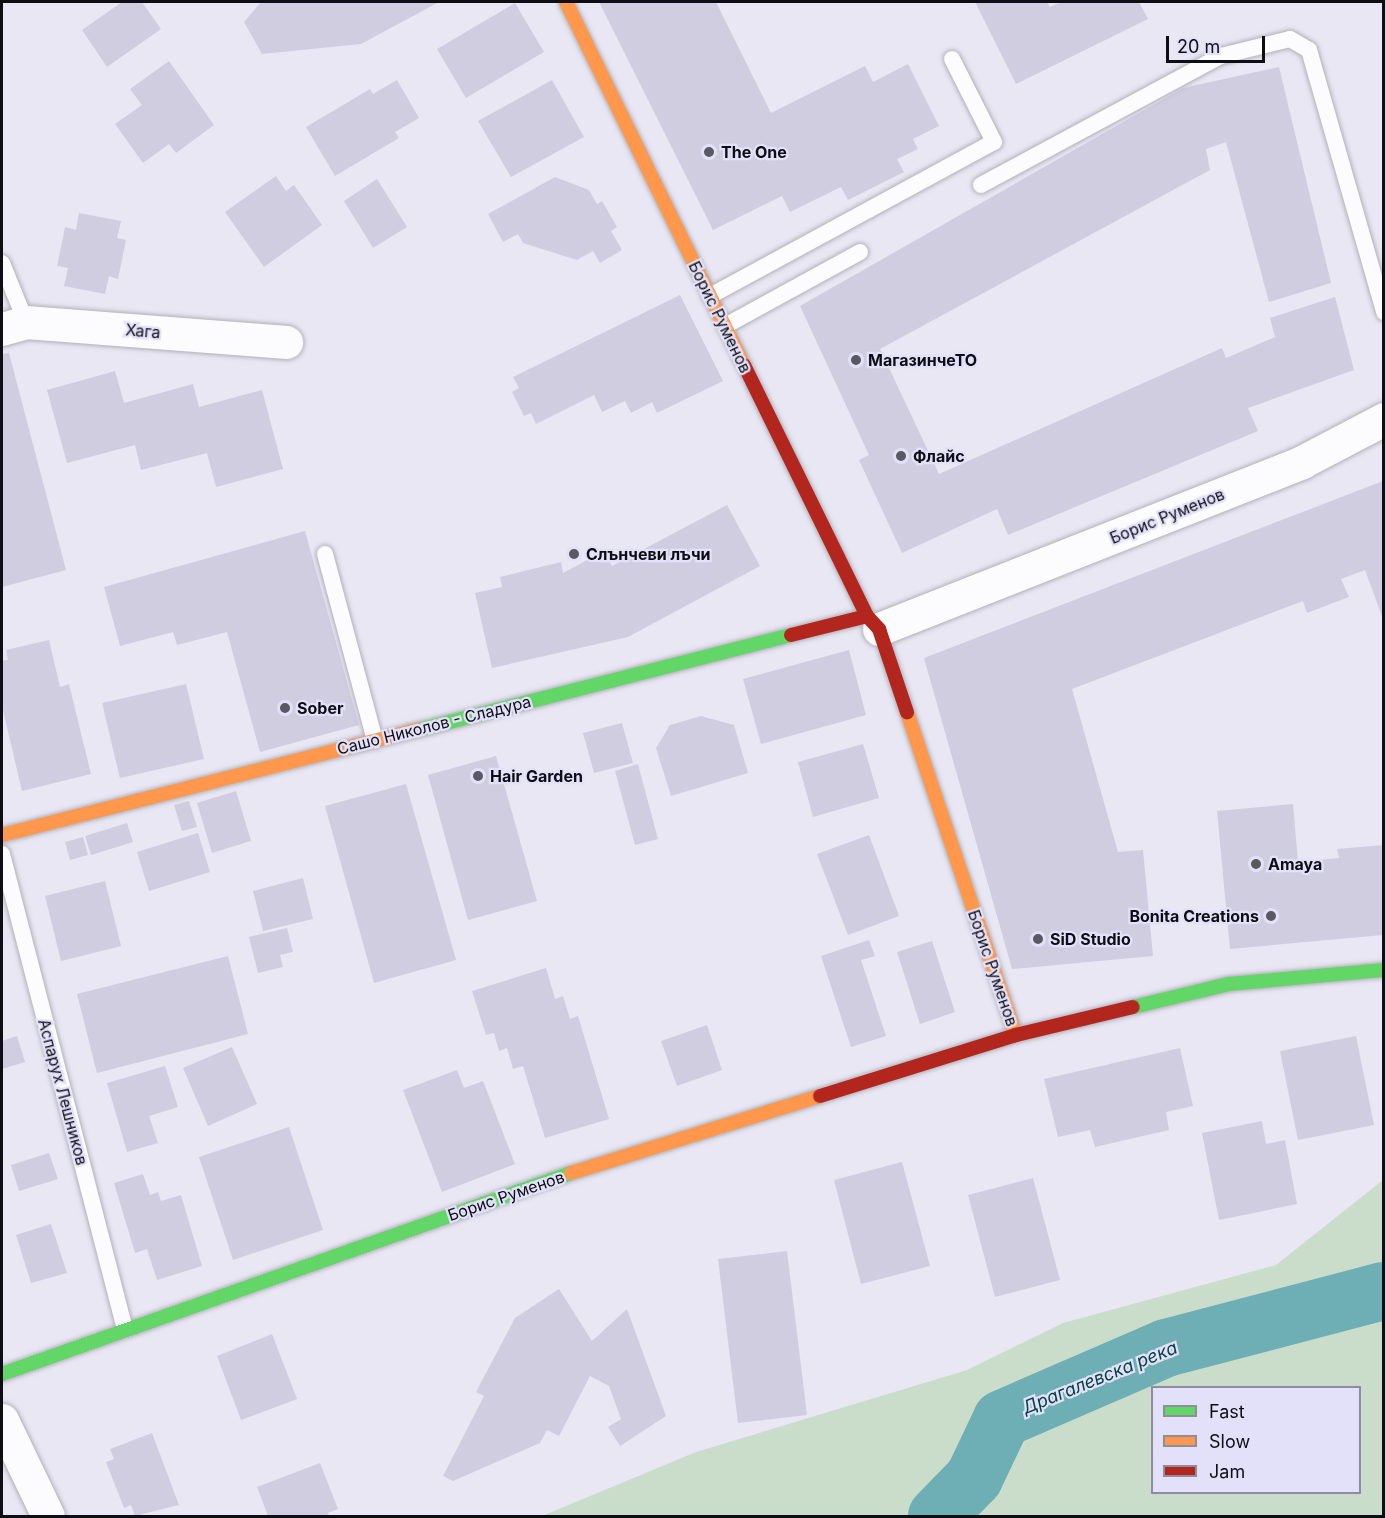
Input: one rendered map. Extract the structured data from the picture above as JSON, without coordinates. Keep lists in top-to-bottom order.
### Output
{
  "streets": {
    "street": ["Борис Руменов", "Хага", "Сашо Николов - Сладура"],
    "lane": ["Аспарух Лешников"]
  },
  "crossings": [
    ["Борис Руменов", "Сашо Николов - Сладура"],
    ["Борис Руменов", "Аспарух Лешников"]
  ],
  "water": ["Драгалевска река"],
  "places": [
    "The One",
    "МагазинчеТО",
    "Флайс",
    "Слънчеви лъчи",
    "Sober",
    "Hair Garden",
    "Amaya",
    "Bonita Creations",
    "SiD Studio"
  ],
  "legend": ["Fast", "Slow", "Jam"],
  "scale_bar": "20 m"
}
